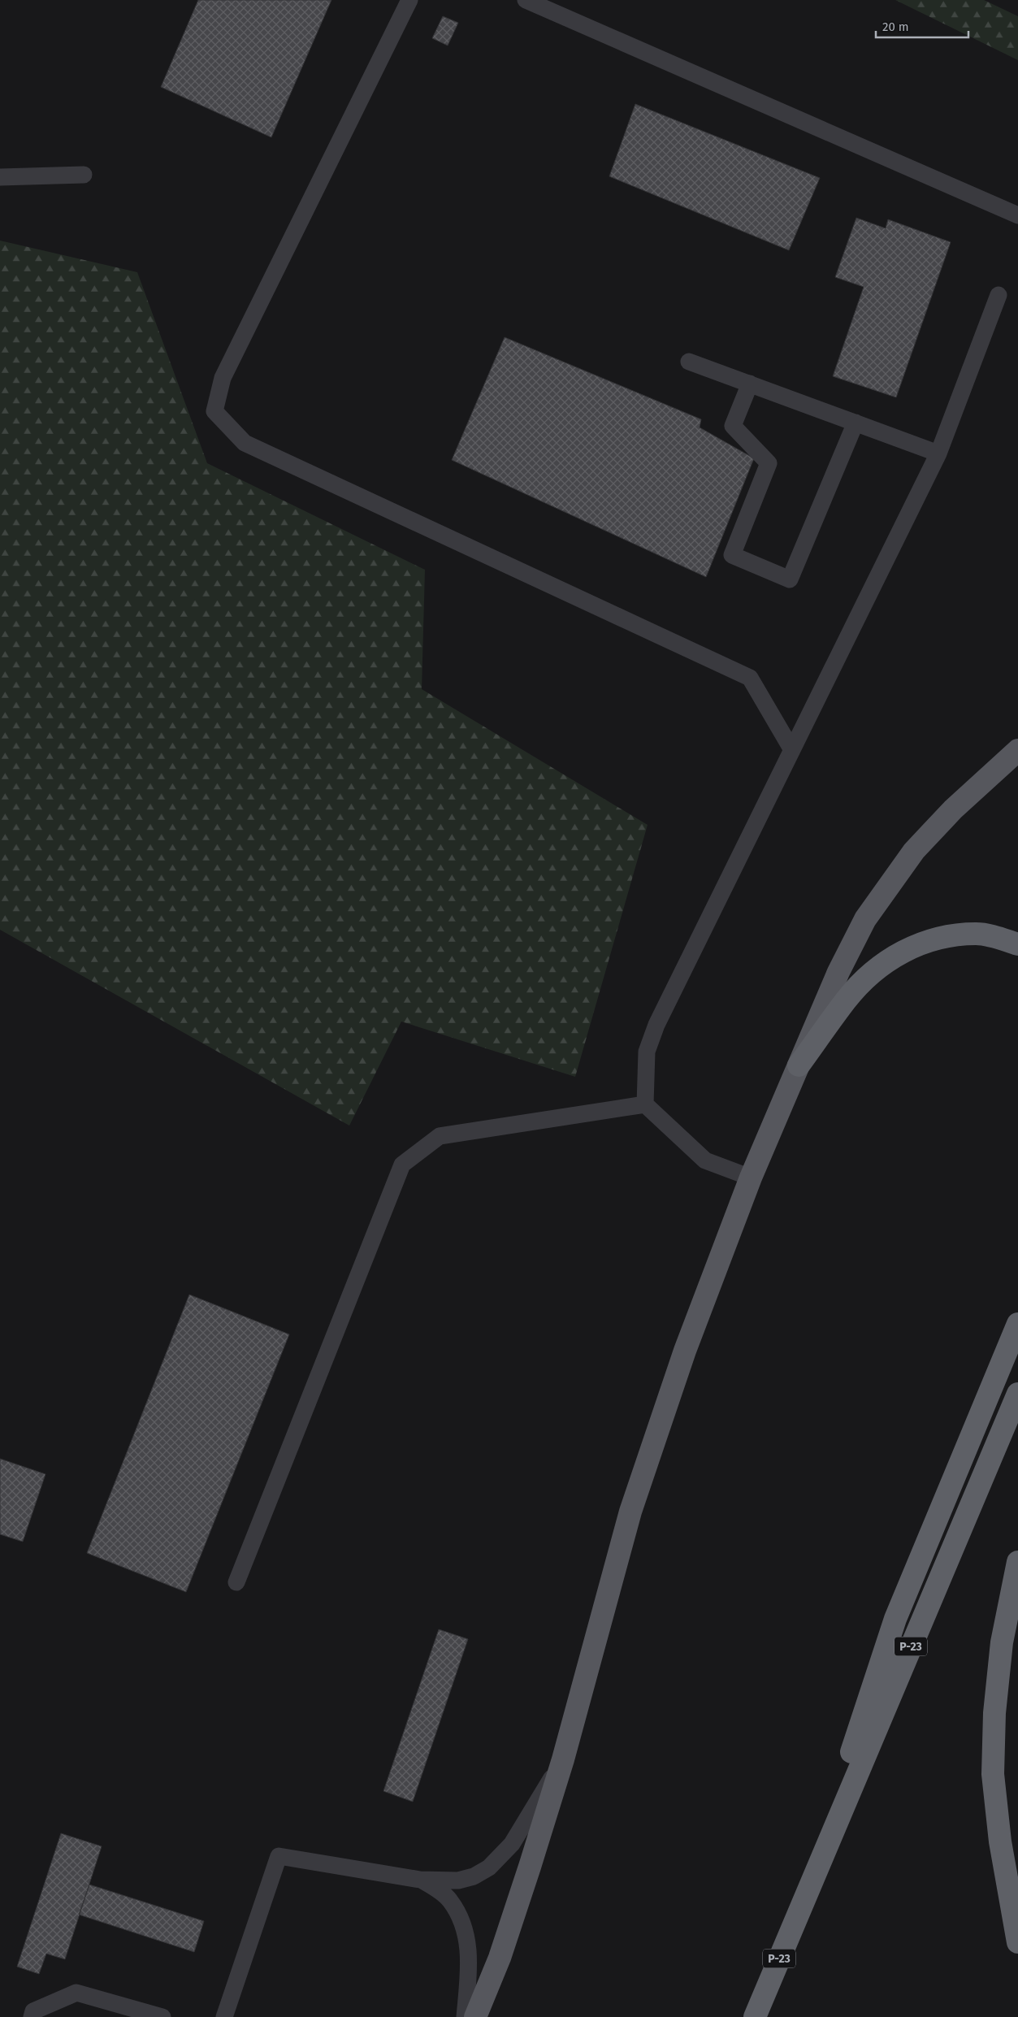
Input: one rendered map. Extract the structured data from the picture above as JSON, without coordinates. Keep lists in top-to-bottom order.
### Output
{
  "streets": {
    "highway": ["Р-23"]
  },
  "scale_bar": "20 m"
}
